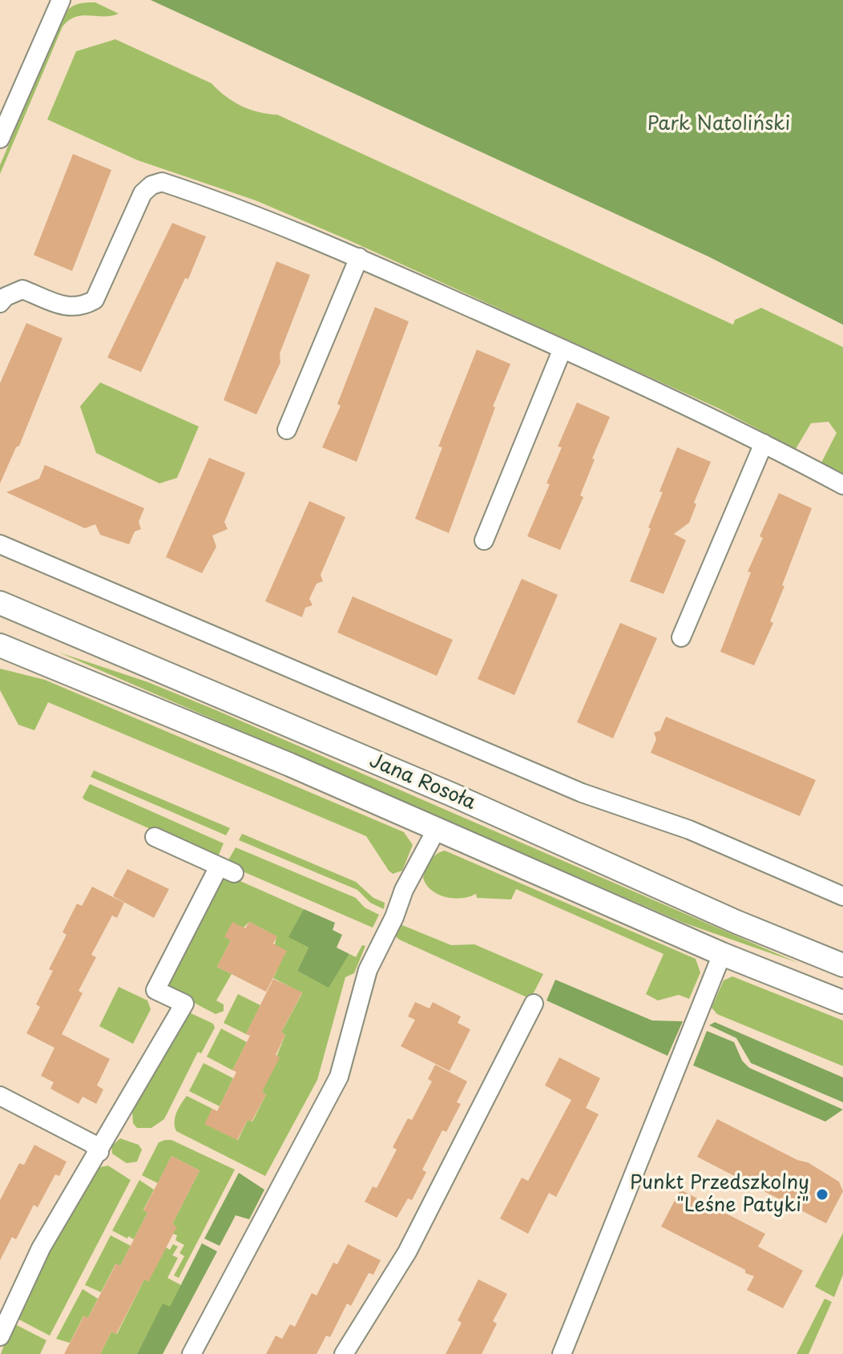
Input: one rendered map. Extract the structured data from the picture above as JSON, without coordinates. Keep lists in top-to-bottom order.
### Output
{
  "streets": {
    "street": ["Jana Rosoła"]
  },
  "parks": ["Park Natoliński"],
  "places": ["Punkt Przedszkolny \"Leśne Patyki\""]
}
